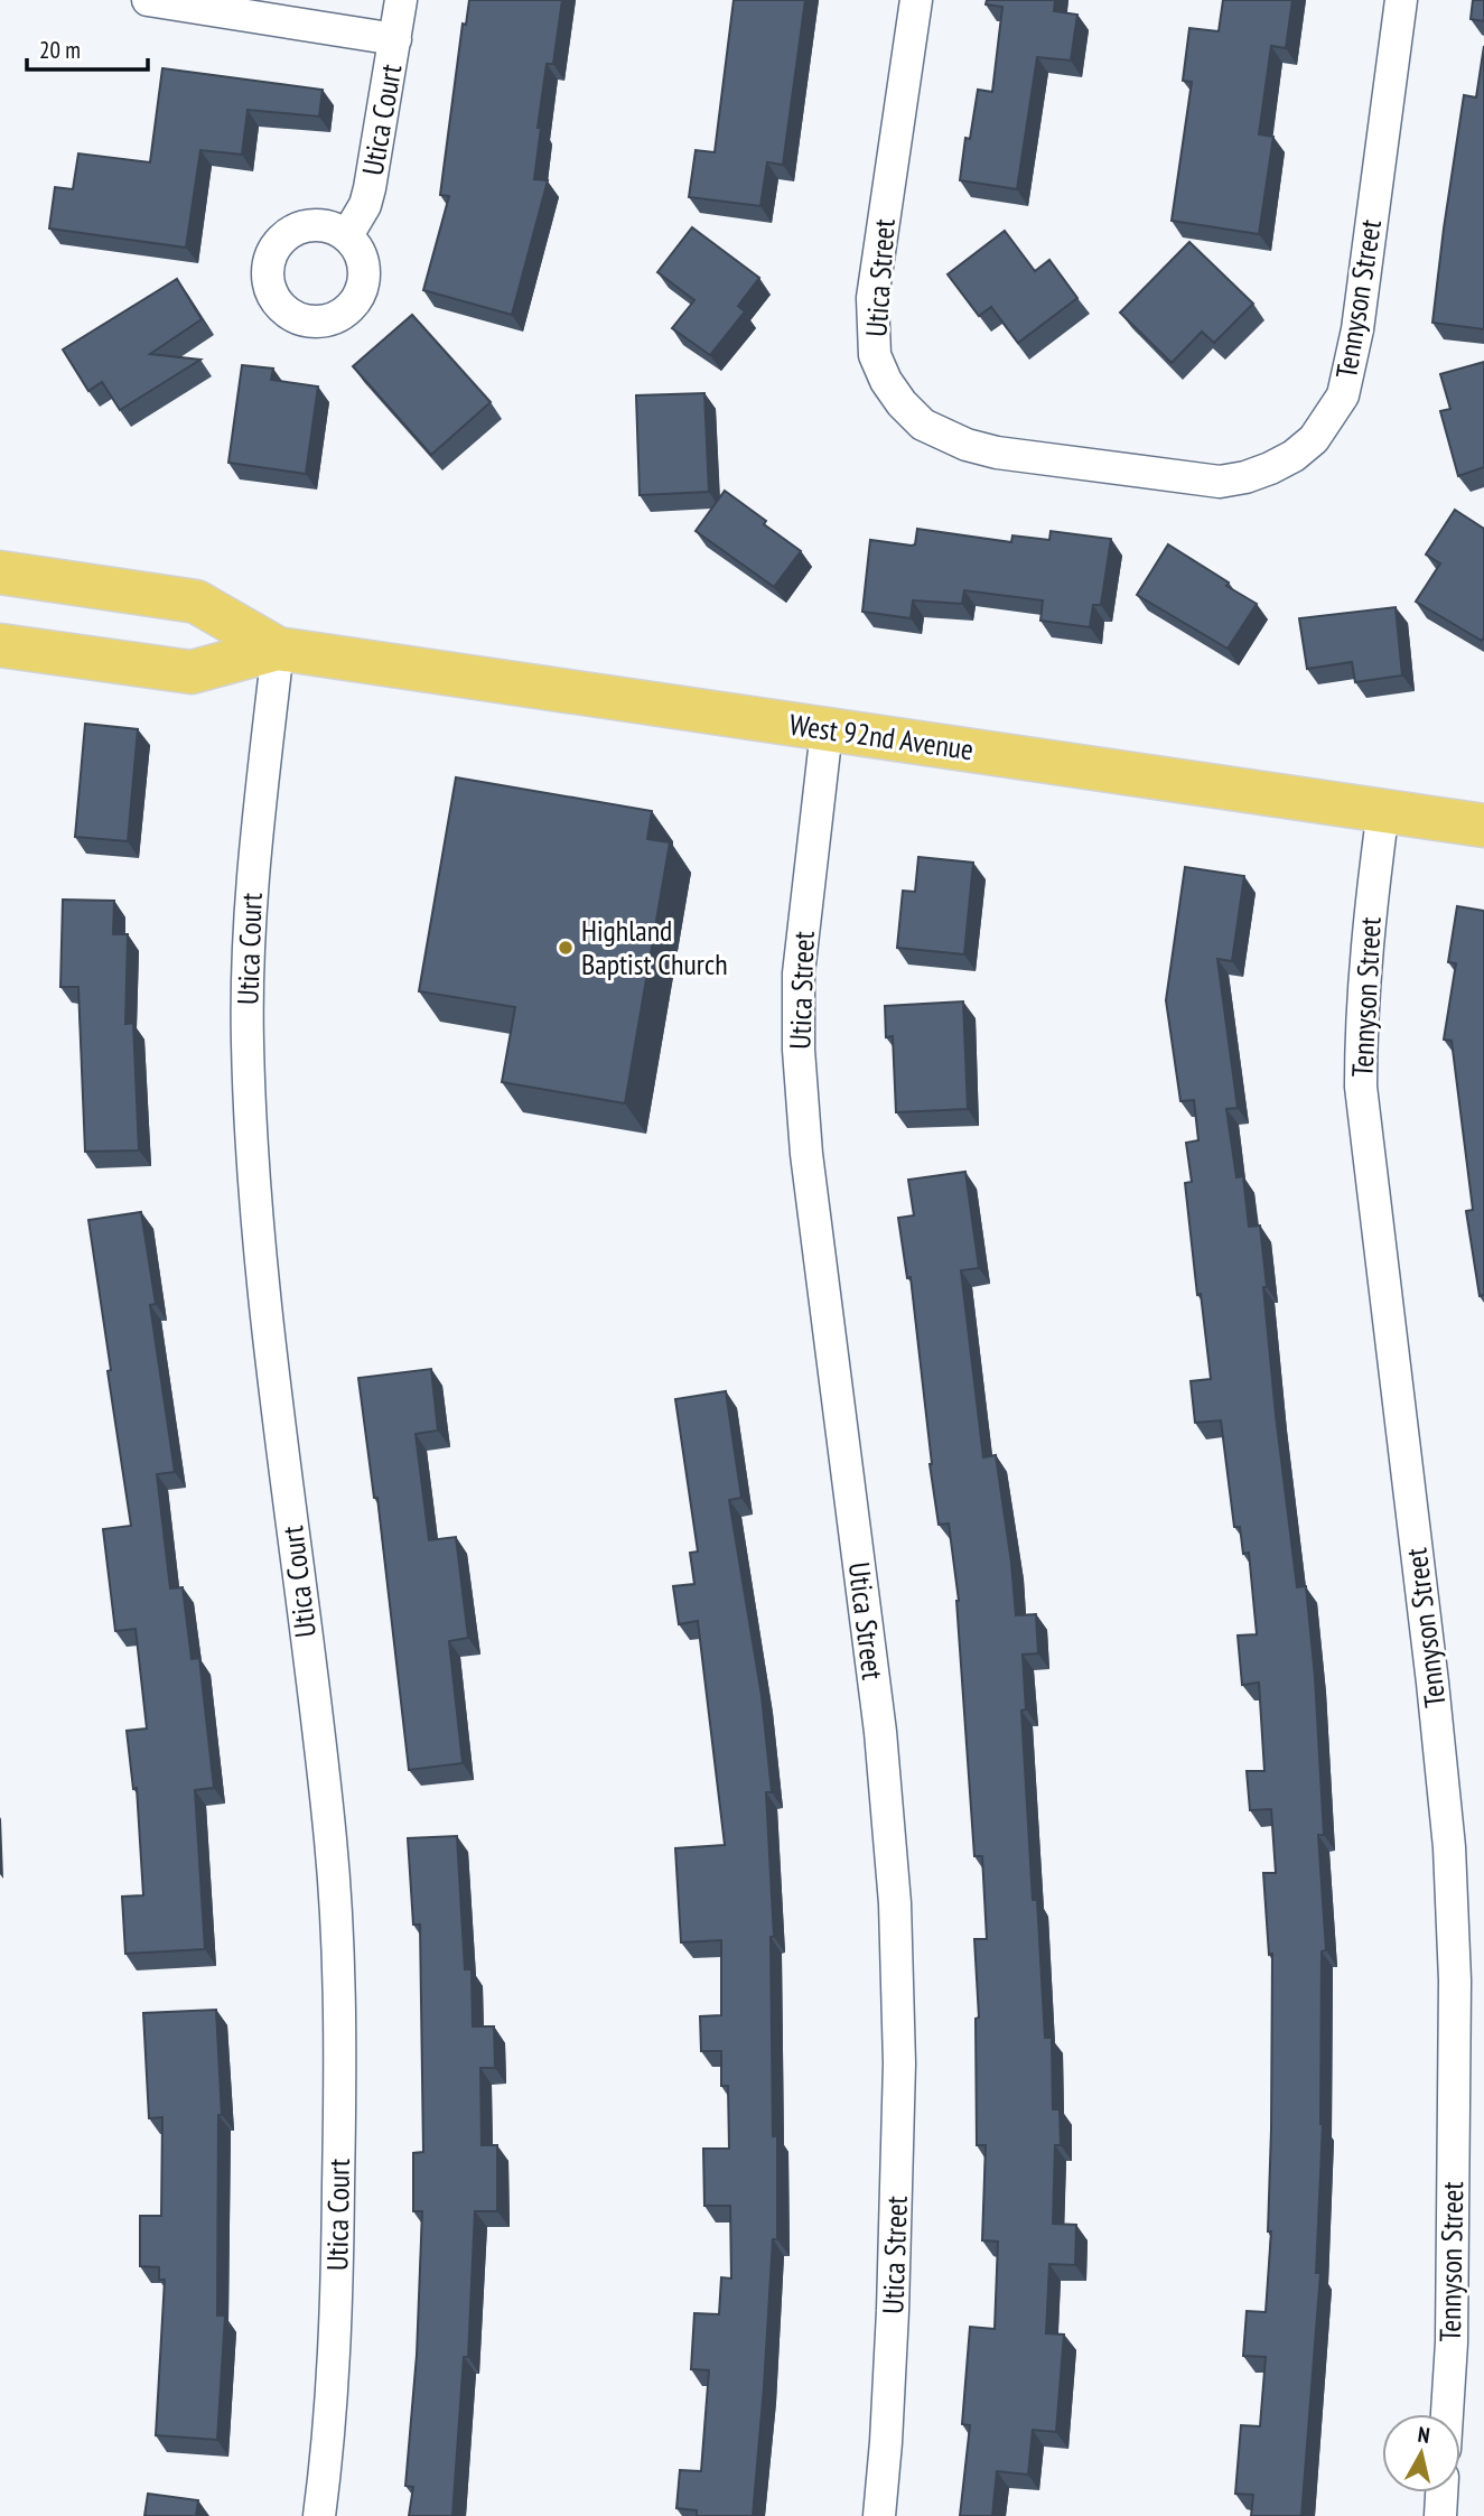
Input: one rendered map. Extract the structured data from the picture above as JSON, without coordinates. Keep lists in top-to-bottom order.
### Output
{
  "streets": {
    "main road": ["West 92nd Avenue"],
    "street": ["Utica Court", "Utica Street", "Tennyson Street"]
  },
  "crossings": [
    ["Utica Court", "West 92nd Avenue"],
    ["Utica Street", "Tennyson Street"],
    ["Utica Street", "West 92nd Avenue"],
    ["Tennyson Street", "West 92nd Avenue"]
  ],
  "places": ["Highland Baptist Church"],
  "scale_bar": "20 m",
  "north": "top"
}
